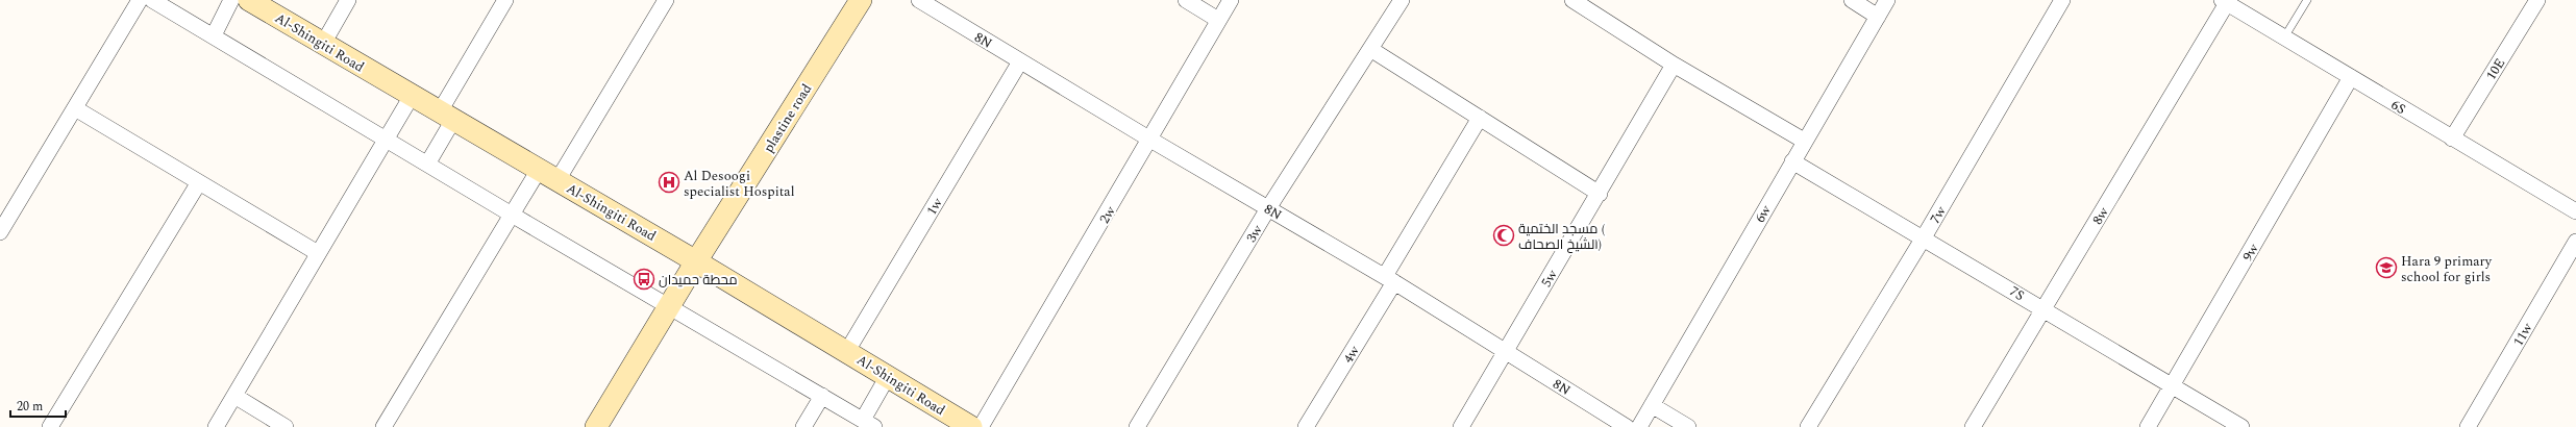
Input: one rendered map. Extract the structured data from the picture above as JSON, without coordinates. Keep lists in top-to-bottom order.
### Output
{
  "streets": {
    "street": [
      "8N",
      "Al-Shingiti Road",
      "10E",
      "6S",
      "plastine road",
      "1w",
      "6w",
      "2w",
      "7w",
      "8w",
      "3w",
      "9w",
      "5w",
      "7S",
      "11w",
      "4w"
    ]
  },
  "crossings": [
    ["8N", "1w"],
    ["8N", "2w"],
    ["8N", "3w"],
    ["8N", "5w"],
    ["8N", "4w"],
    ["Al-Shingiti Road", "plastine road"],
    ["Al-Shingiti Road", "1w"],
    ["10E", "6S"],
    ["6S", "8w"],
    ["6S", "9w"],
    ["6w", "7S"],
    ["7w", "7S"],
    ["8w", "7S"],
    ["9w", "7S"]
  ],
  "places": {
    "hospital": ["Al Desoogi specialist Hospital"],
    "mosque": ["مسجد الختمية ( الشيخ الصحاف)"],
    "school or university": ["Hara 9 primary school for girls"],
    "bus stop": ["محطة حميدان"]
  },
  "scale_bar": "20 m"
}
